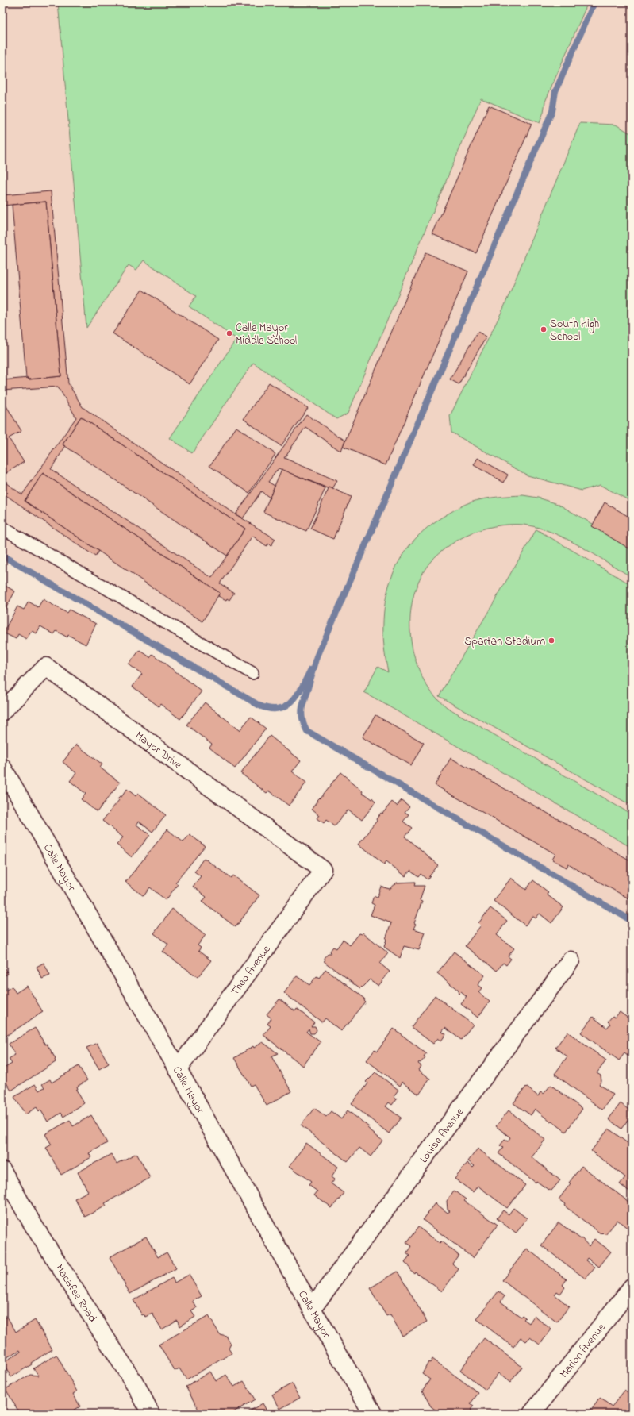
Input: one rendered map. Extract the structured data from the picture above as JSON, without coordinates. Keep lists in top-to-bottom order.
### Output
{
  "streets": {
    "street": [
      "Mayor Drive",
      "Calle Mayor",
      "Theo Avenue",
      "Louise Avenue",
      "Macafee Road",
      "Marion Avenue"
    ]
  },
  "crossings": [
    ["Mayor Drive", "Theo Avenue"],
    ["Calle Mayor", "Theo Avenue"],
    ["Calle Mayor", "Louise Avenue"]
  ],
  "places": ["South High School", "Calle Mayor Middle School", "Spartan Stadium"]
}
